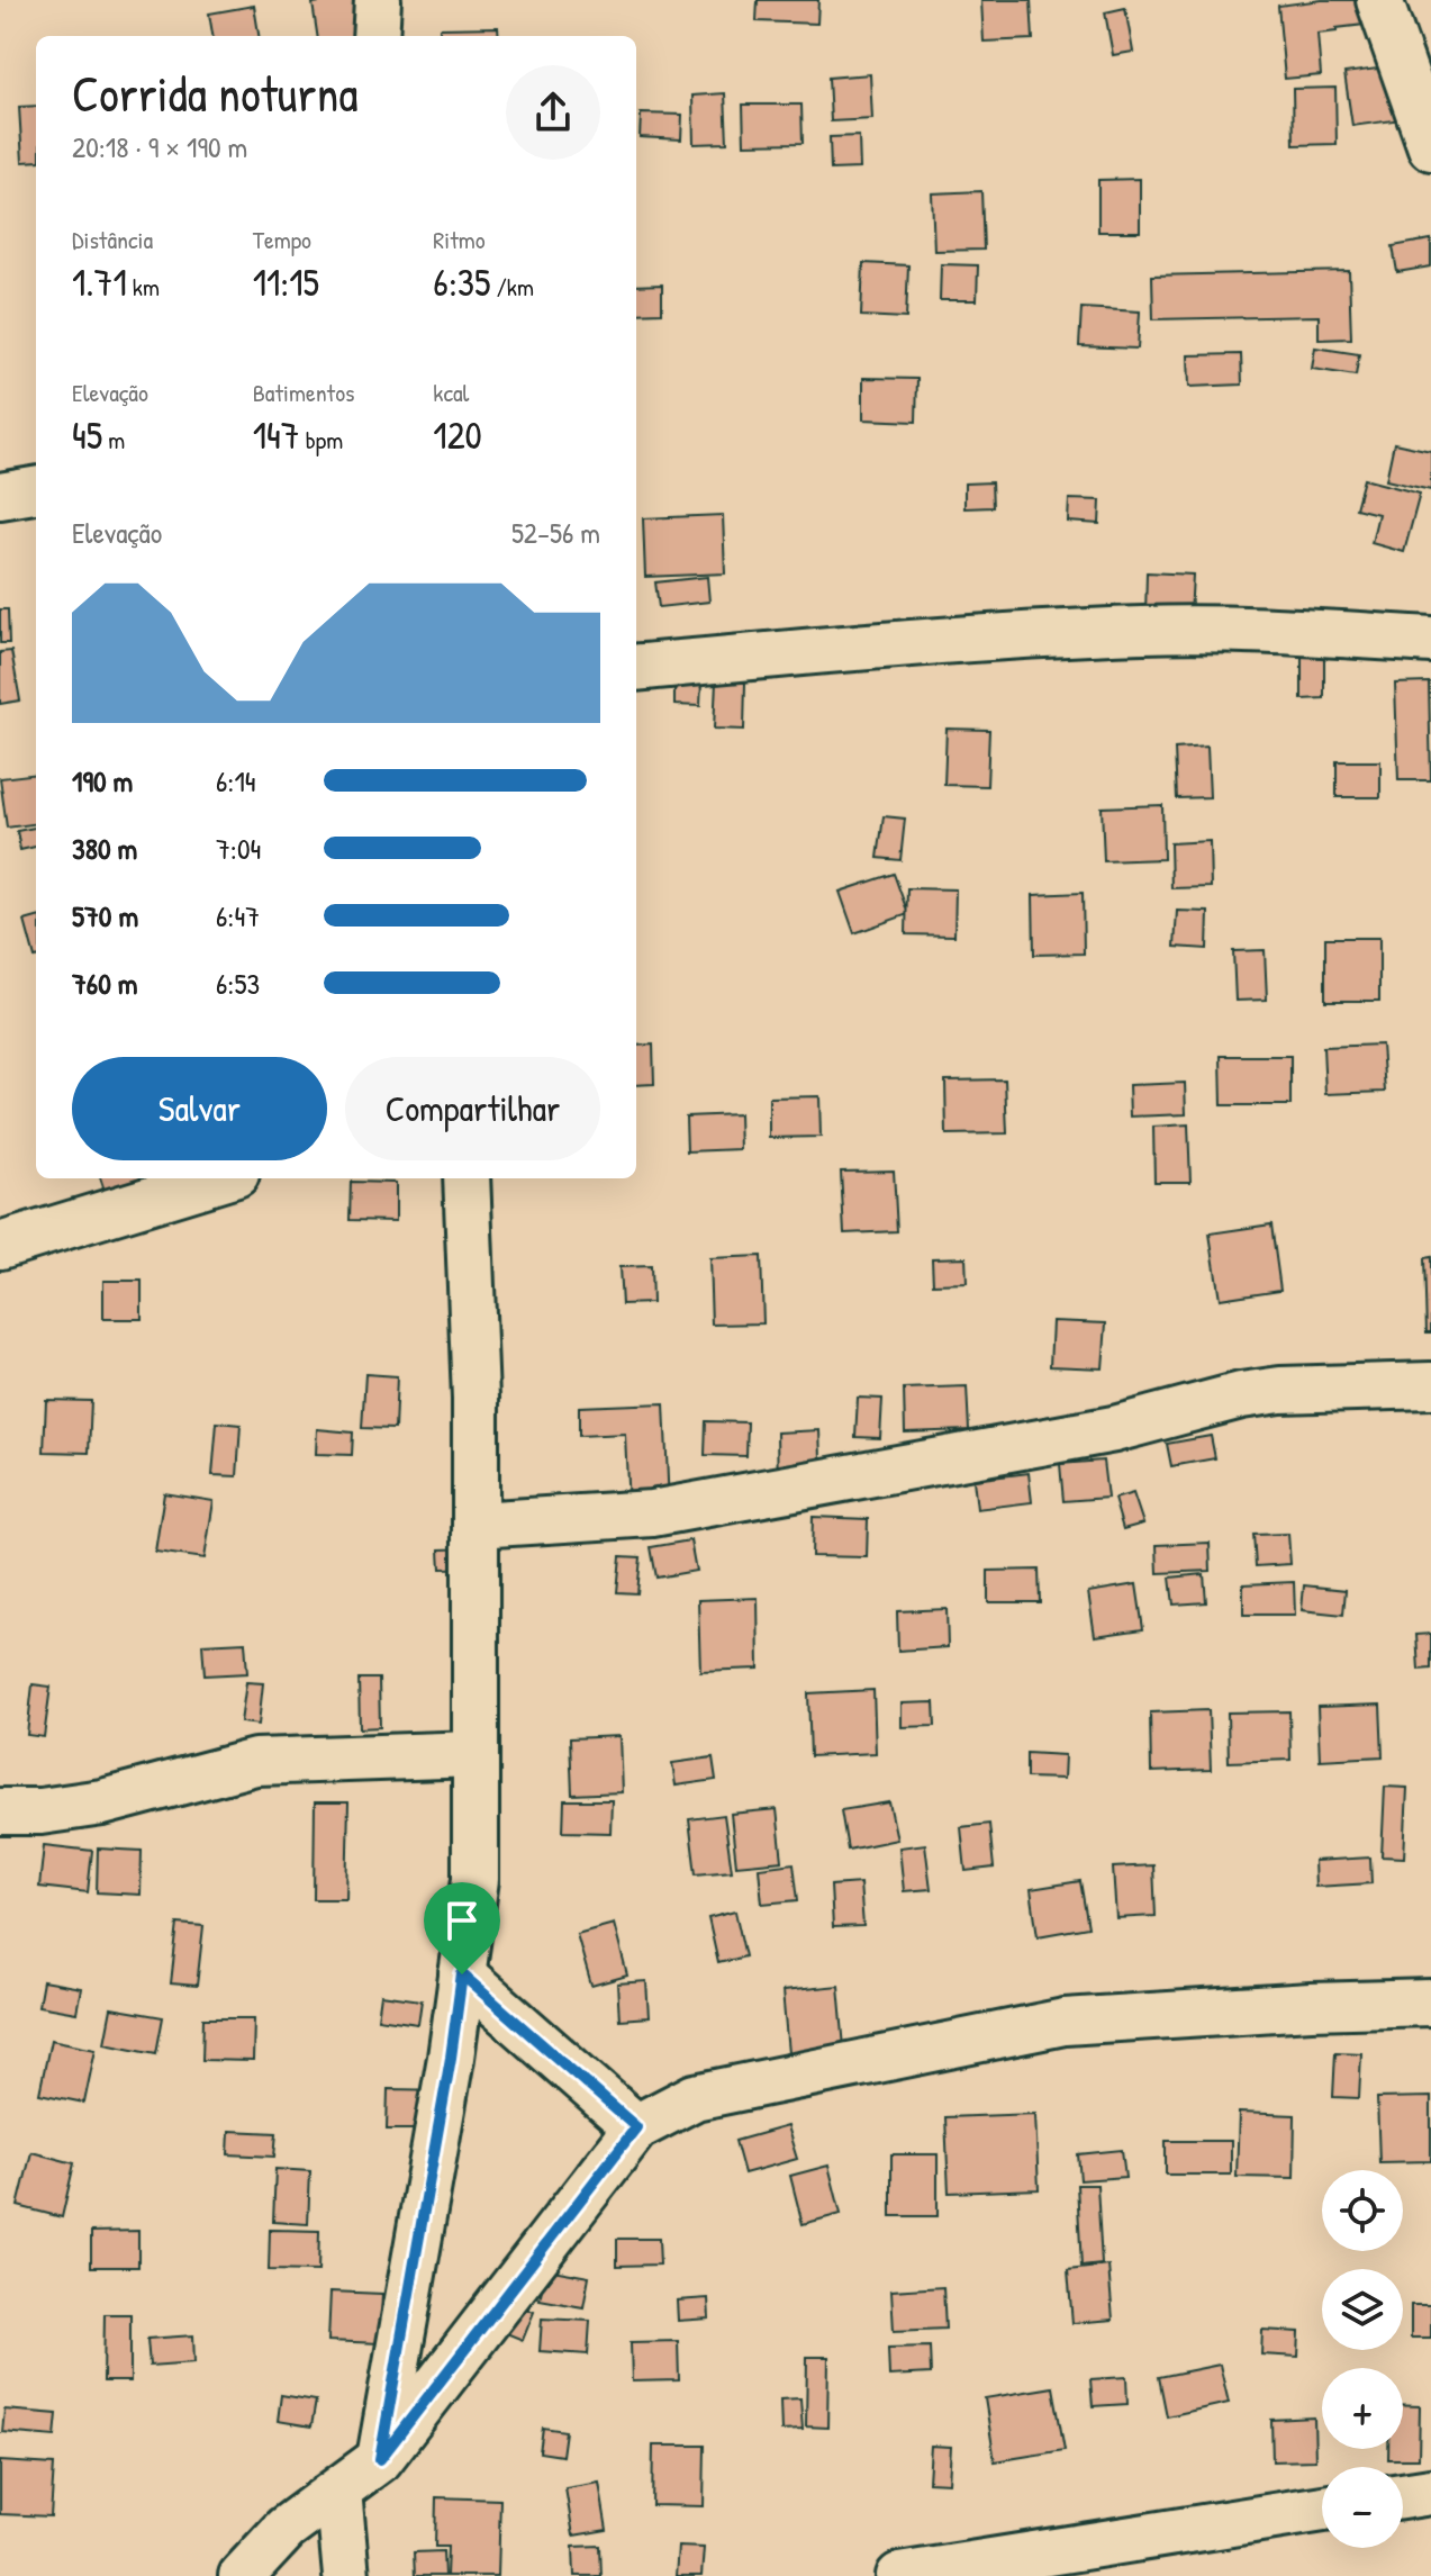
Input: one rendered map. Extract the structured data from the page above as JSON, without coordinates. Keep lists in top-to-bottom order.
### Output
{
  "page": {
    "heading": ["Corrida noturna", "20:18 · 9 × 190 m"],
    "stats": [
      ["Distância", "1.71 km"],
      ["Tempo", "11:15"],
      ["Ritmo", "6:35 /km"],
      ["Elevação", "45 m"],
      ["Batimentos", "147 bpm"],
      ["kcal", "120"]
    ],
    "chart": ["Elevação", "52–56 m"],
    "list": [
      {
        "name": "190 m",
        "note": "6:14"
      },
      {
        "name": "380 m",
        "note": "7:04"
      },
      {
        "name": "570 m",
        "note": "6:47"
      },
      {
        "name": "760 m",
        "note": "6:53"
      }
    ],
    "buttons": ["Salvar", "Compartilhar"],
    "map_buttons": ["+", "−"]
  }
}
